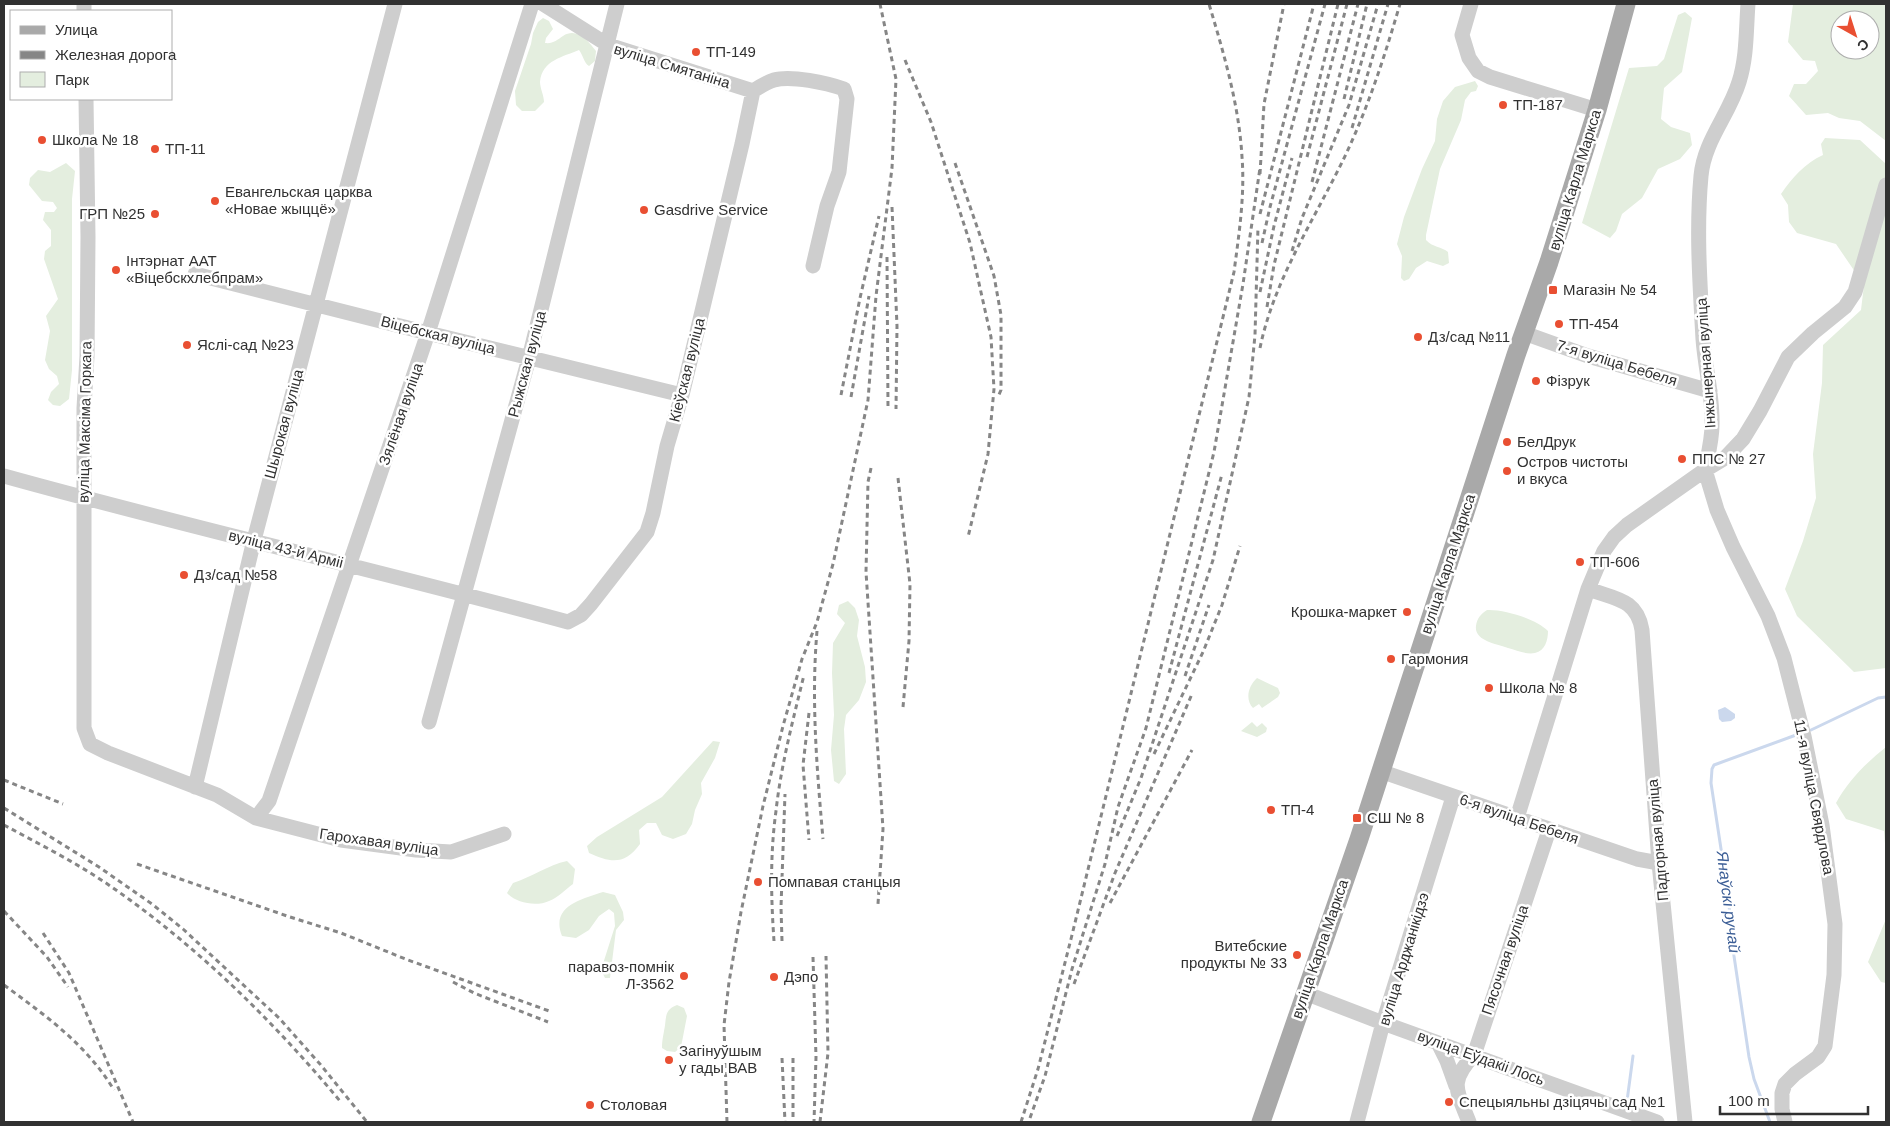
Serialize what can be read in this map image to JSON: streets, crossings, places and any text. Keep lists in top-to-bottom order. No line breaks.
{"streets":{"main road":["вуліца Карла Маркса"],"street":["вуліца Смятаніна","Віцебская вуліца","7-я вуліца Бебеля","Інжынерная вуліца","Рыжская вуліца","Кіеўская вуліца","Зялёная вуліца","вуліца Максіма Горкага","Шырокая вуліца","вуліца 43-й Арміі","11-я вуліца Свярдлова","6-я вуліца Бебеля","Падгорная вуліца","Гарохавая вуліца","вуліца Арджанікідзэ","Пясочная вуліца","вуліца Еўдакіі Лось"]},"crossings":[["вуліца Смятаніна","Рыжская вуліца"],["вуліца Смятаніна","Кіеўская вуліца"],["вуліца Карла Маркса","7-я вуліца Бебеля"],["вуліца Карла Маркса","6-я вуліца Бебеля"],["вуліца Карла Маркса","вуліца Еўдакіі Лось"],["Віцебская вуліца","Рыжская вуліца"],["Віцебская вуліца","Кіеўская вуліца"],["Віцебская вуліца","Зялёная вуліца"],["Віцебская вуліца","Шырокая вуліца"],["7-я вуліца Бебеля","Інжынерная вуліца"],["Інжынерная вуліца","11-я вуліца Свярдлова"],["Рыжская вуліца","вуліца 43-й Арміі"],["Кіеўская вуліца","вуліца 43-й Арміі"],["Зялёная вуліца","вуліца 43-й Арміі"],["Зялёная вуліца","Гарохавая вуліца"],["вуліца Максіма Горкага","вуліца 43-й Арміі"],["вуліца Максіма Горкага","Гарохавая вуліца"],["Шырокая вуліца","вуліца 43-й Арміі"],["Шырокая вуліца","Гарохавая вуліца"],["6-я вуліца Бебеля","Падгорная вуліца"],["6-я вуліца Бебеля","вуліца Арджанікідзэ"],["6-я вуліца Бебеля","Пясочная вуліца"],["вуліца Арджанікідзэ","вуліца Еўдакіі Лось"],["Пясочная вуліца","вуліца Еўдакіі Лось"]],"water":["Янаўскі ручай"],"places":{"other":["ТП-149","ТП-187","Школа № 18","ТП-11","Евангельская царква «Новае жыццё»","Gasdrive Service","ГРП №25","Інтэрнат ААТ «Віцебскхлебпрам»","ТП-454","Дз/сад №11","Яслі-сад №23","Фізрук","БелДрук","ППС № 27","Остров чистоты и вкуса","ТП-606","Дз/сад №58","Крошка-маркет","Гармония","Школа № 8","ТП-4","Помпавая станцыя","Витебские продукты № 33","паравоз-помнік Л-3562","Дэпо","Загінуўшым у гады ВАВ","Спецыяльны дзіцячы сад №1","Столовая"],"transit":["Магазін № 54","СШ № 8"]},"legend":["Улица","Железная дорога","Парк"],"scale_bar":"100 m","north":"bottom right"}
